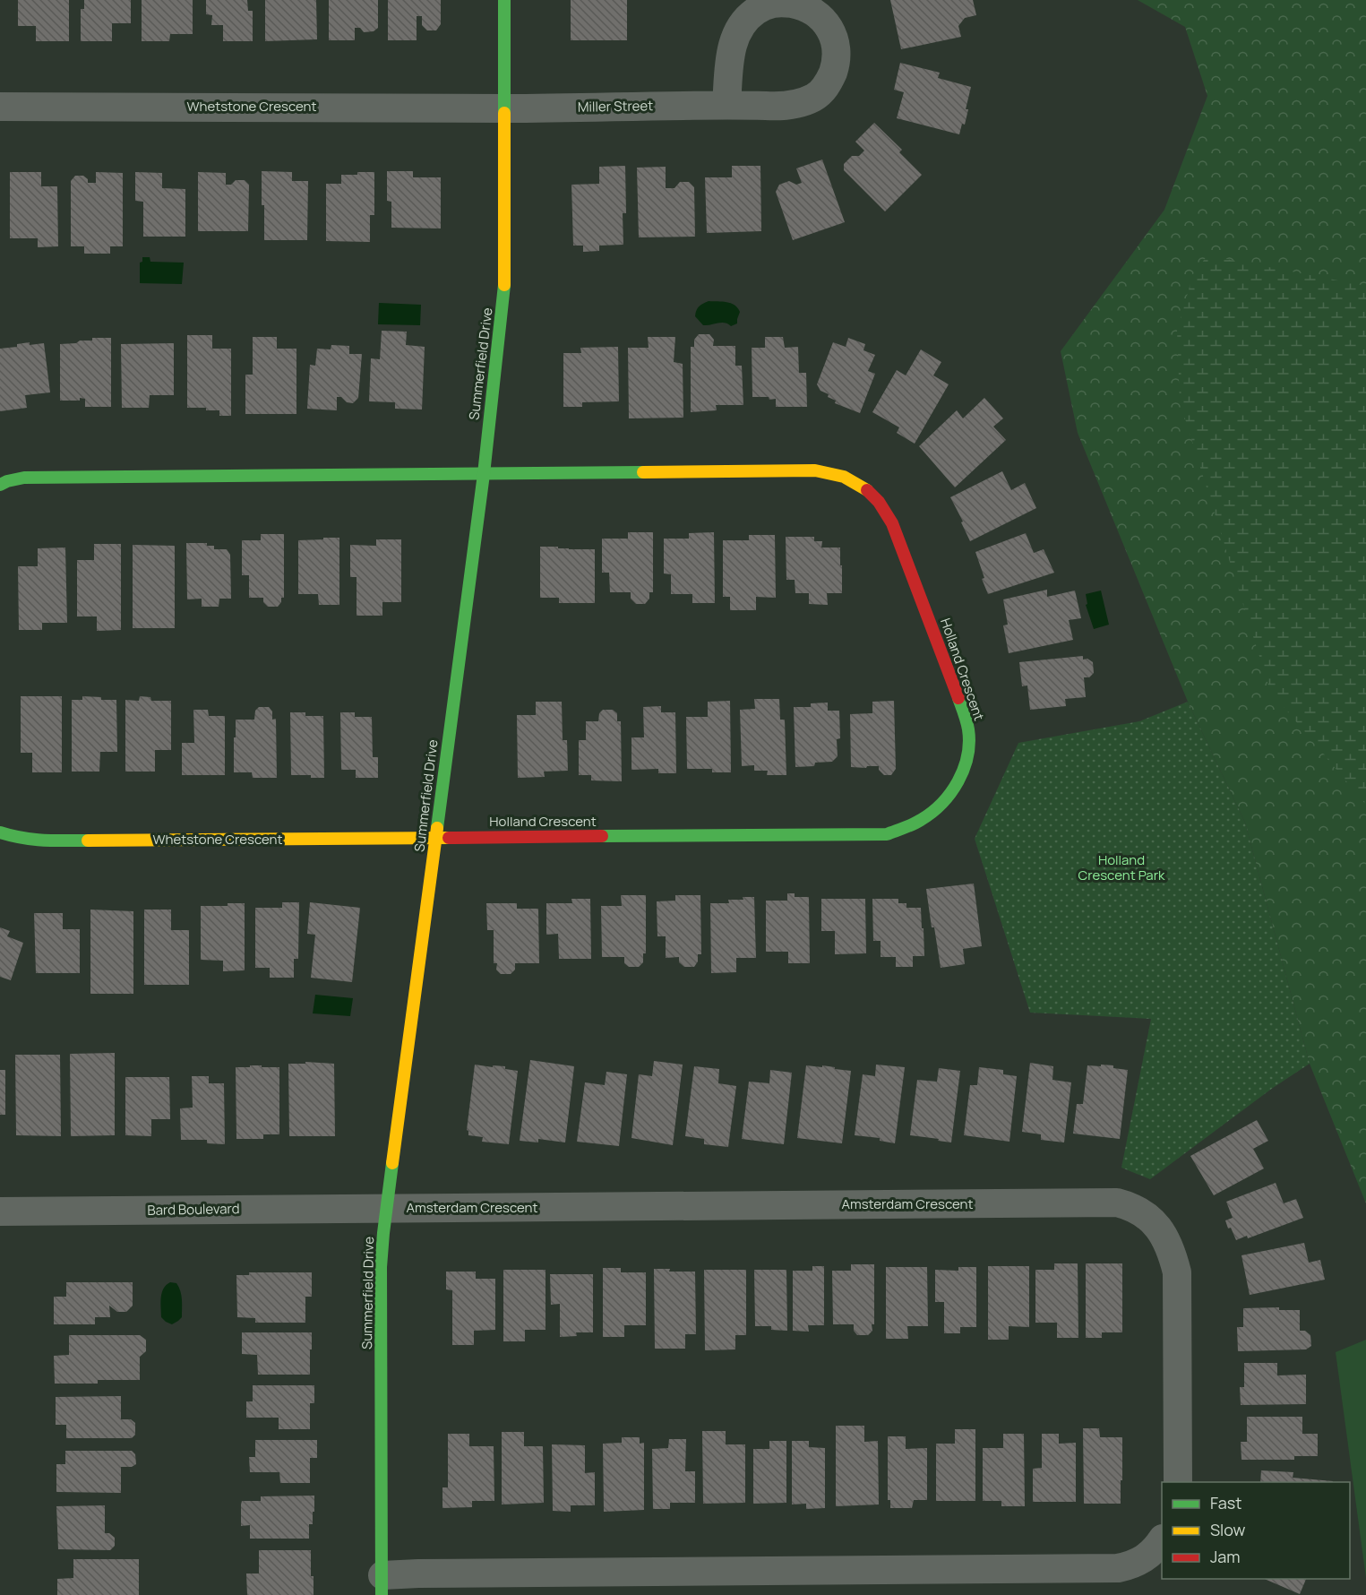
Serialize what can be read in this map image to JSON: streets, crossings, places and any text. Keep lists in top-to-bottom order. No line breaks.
{"streets":{"street":["Whetstone Crescent","Miller Street","Summerfield Drive","Holland Crescent","Amsterdam Crescent","Bard Boulevard"]},"crossings":[["Whetstone Crescent","Miller Street"],["Whetstone Crescent","Summerfield Drive"],["Whetstone Crescent","Holland Crescent"],["Miller Street","Summerfield Drive"],["Summerfield Drive","Holland Crescent"],["Summerfield Drive","Amsterdam Crescent"],["Summerfield Drive","Bard Boulevard"],["Amsterdam Crescent","Bard Boulevard"]],"parks":["Holland Crescent Park"],"legend":["Fast","Slow","Jam"]}
